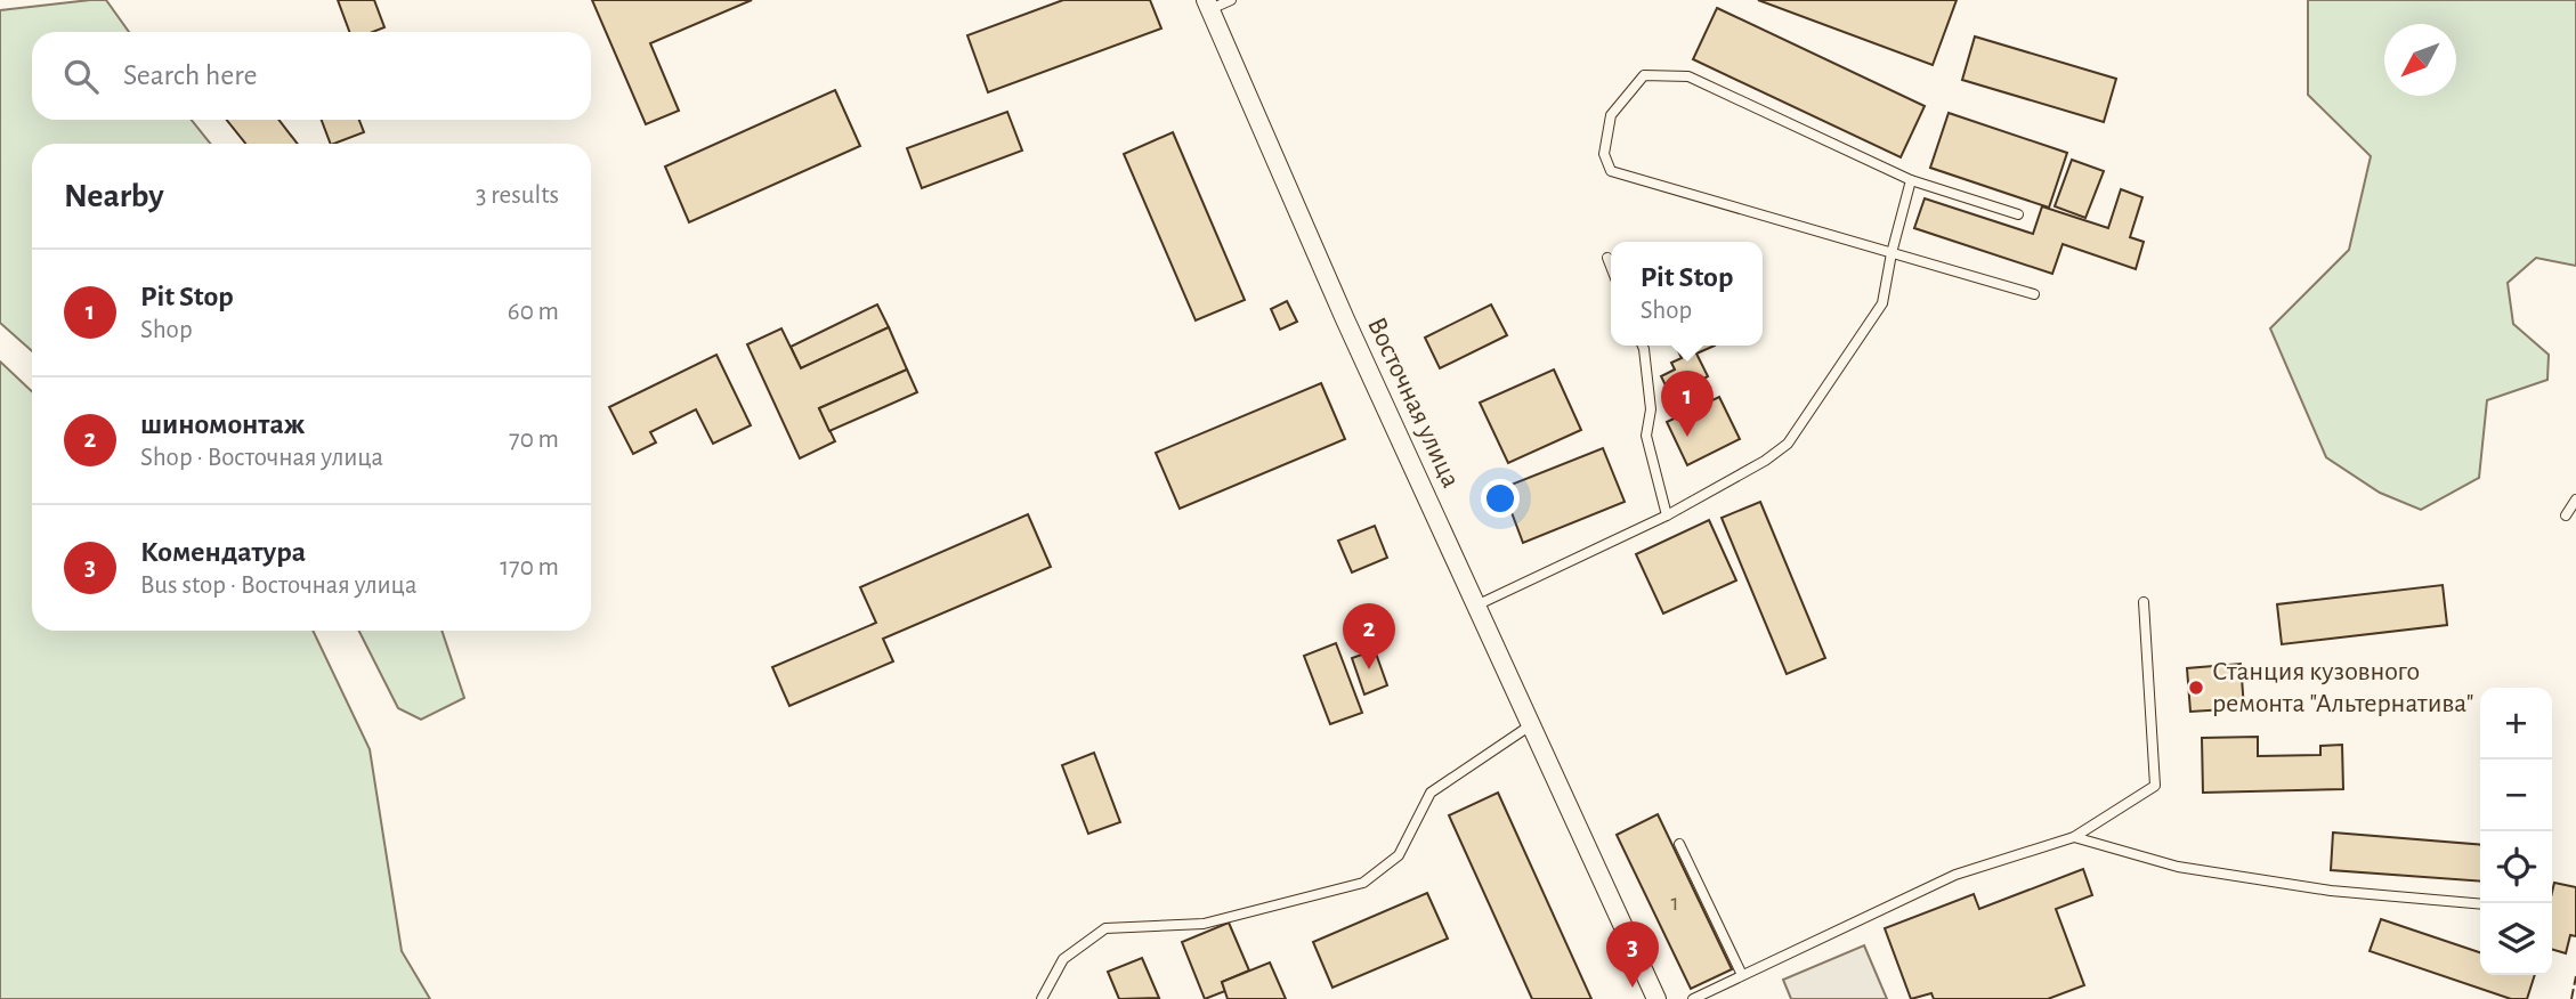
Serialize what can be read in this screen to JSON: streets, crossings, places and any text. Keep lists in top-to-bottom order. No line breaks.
{"streets":{"street":["Восточная улица"]},"places":["Станция кузовного ремонта \"Альтернатива\""],"house_numbers":["1"],"north":"bottom left","page":{"search":"Search here","heading":["Nearby","3 results"],"popup":["Pit Stop","Shop"],"list":[{"mark":"1","name":"Pit Stop","note":"Shop","value":"60 m"},{"mark":"2","name":"шиномонтаж","note":"Shop · Восточная улица","value":"70 m"},{"mark":"3","name":"Комендатура","note":"Bus stop · Восточная улица","value":"170 m"}],"pins":["1","2","3"],"map_buttons":["+","−"]}}
